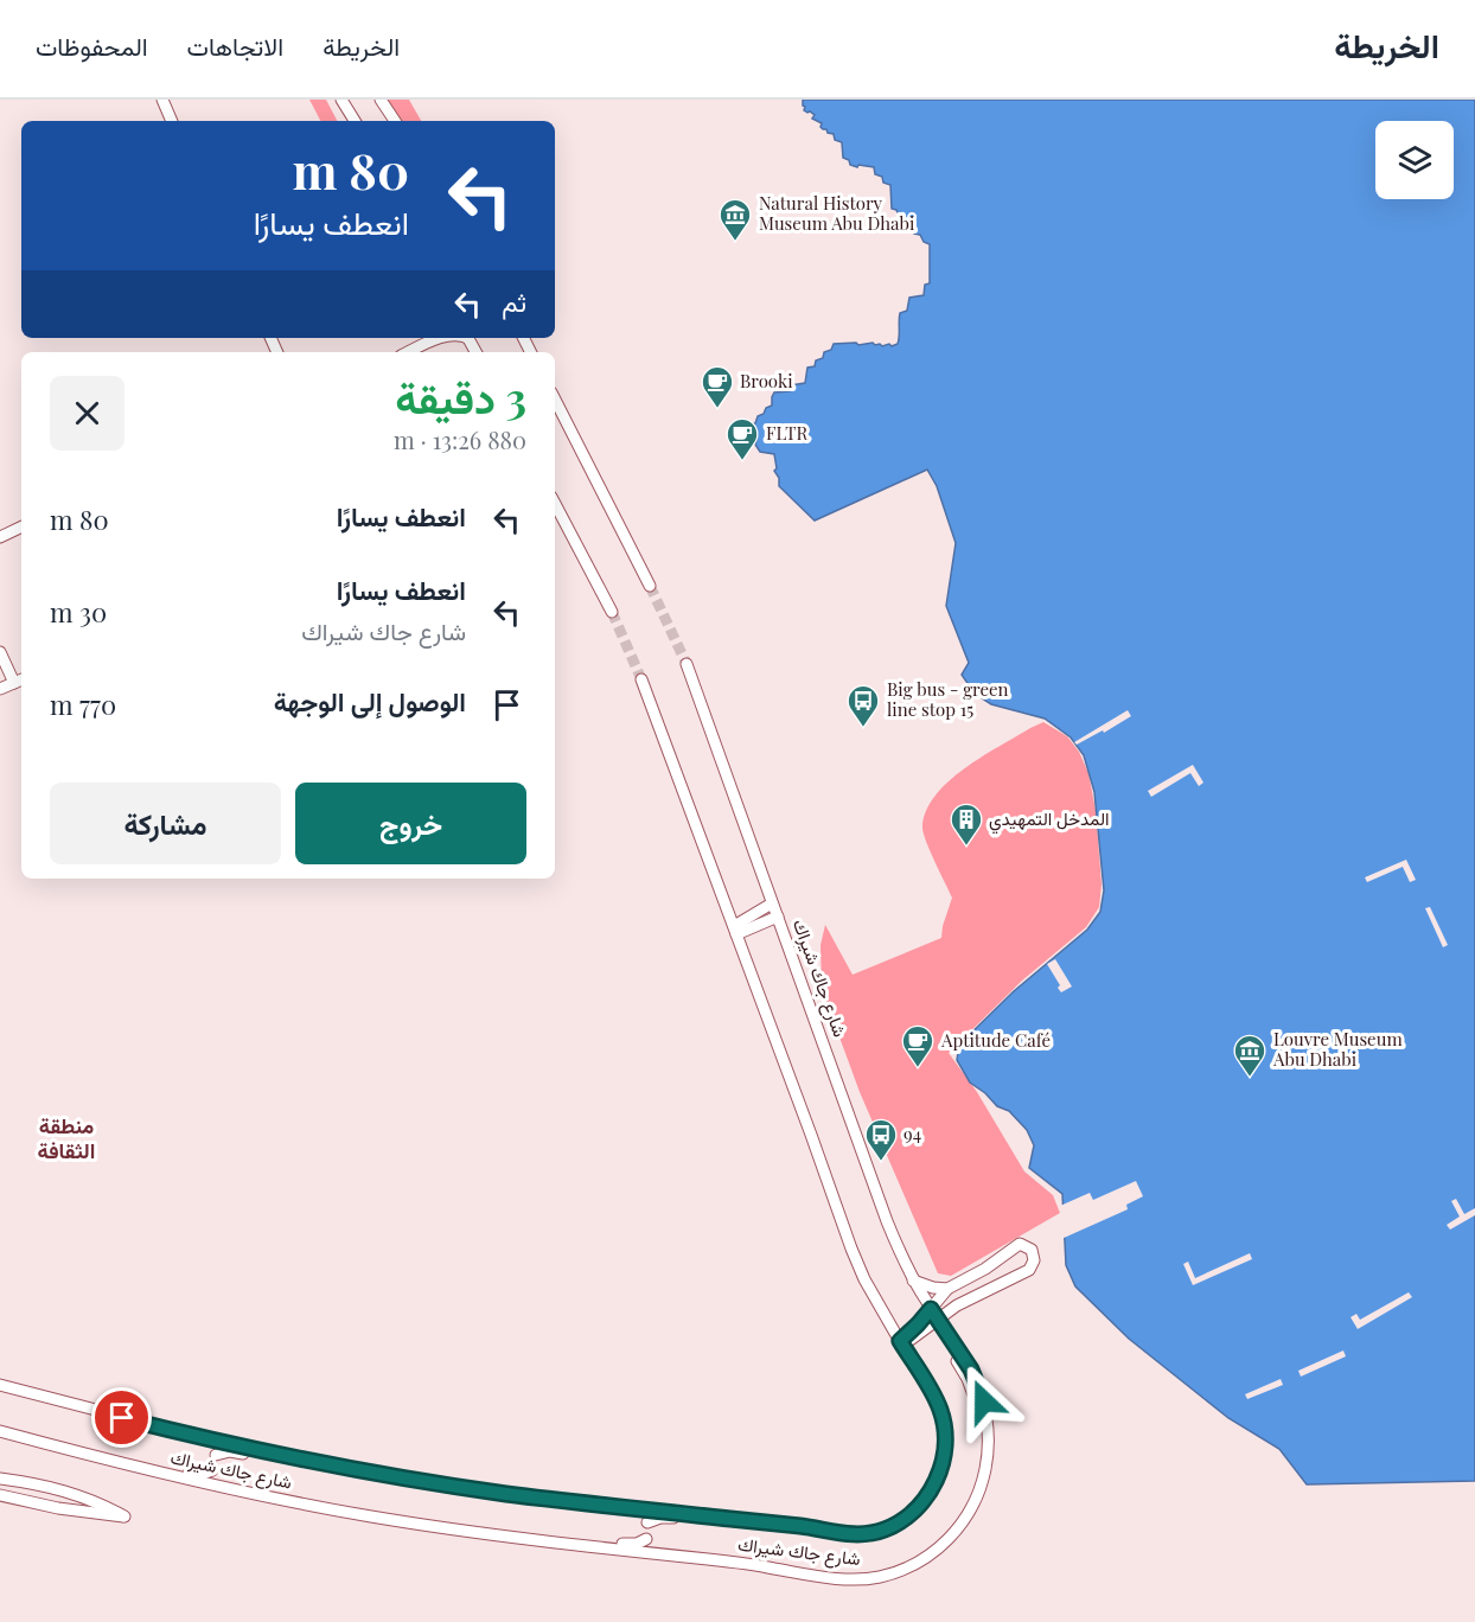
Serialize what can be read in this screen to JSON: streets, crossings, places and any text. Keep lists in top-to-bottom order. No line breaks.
{"streets":{"street":["شارع جاك شيراك"]},"districts":["منطقة الثقافة"],"places":{"museum":["Natural History Museum Abu Dhabi","Louvre Museum Abu Dhabi"],"cafe":["Brooki","FLTR","Aptitude Café"],"bus stop":["Big bus - green line stop 15","94"],"building":["المدخل التمهيدي"]},"page":{"header":"الخريطة","nav":["الخريطة","الاتجاهات","المحفوظات"],"turn":["80 m","انعطف يسارًا"],"then":"ثم","heading":["3 دقيقة","880 m · 13:26"],"list":[{"name":"انعطف يسارًا","value":"80 m"},{"name":"انعطف يسارًا","note":"شارع جاك شيراك","value":"30 m"},{"name":"الوصول إلى الوجهة","value":"770 m"}],"buttons":["خروج","مشاركة"]}}
